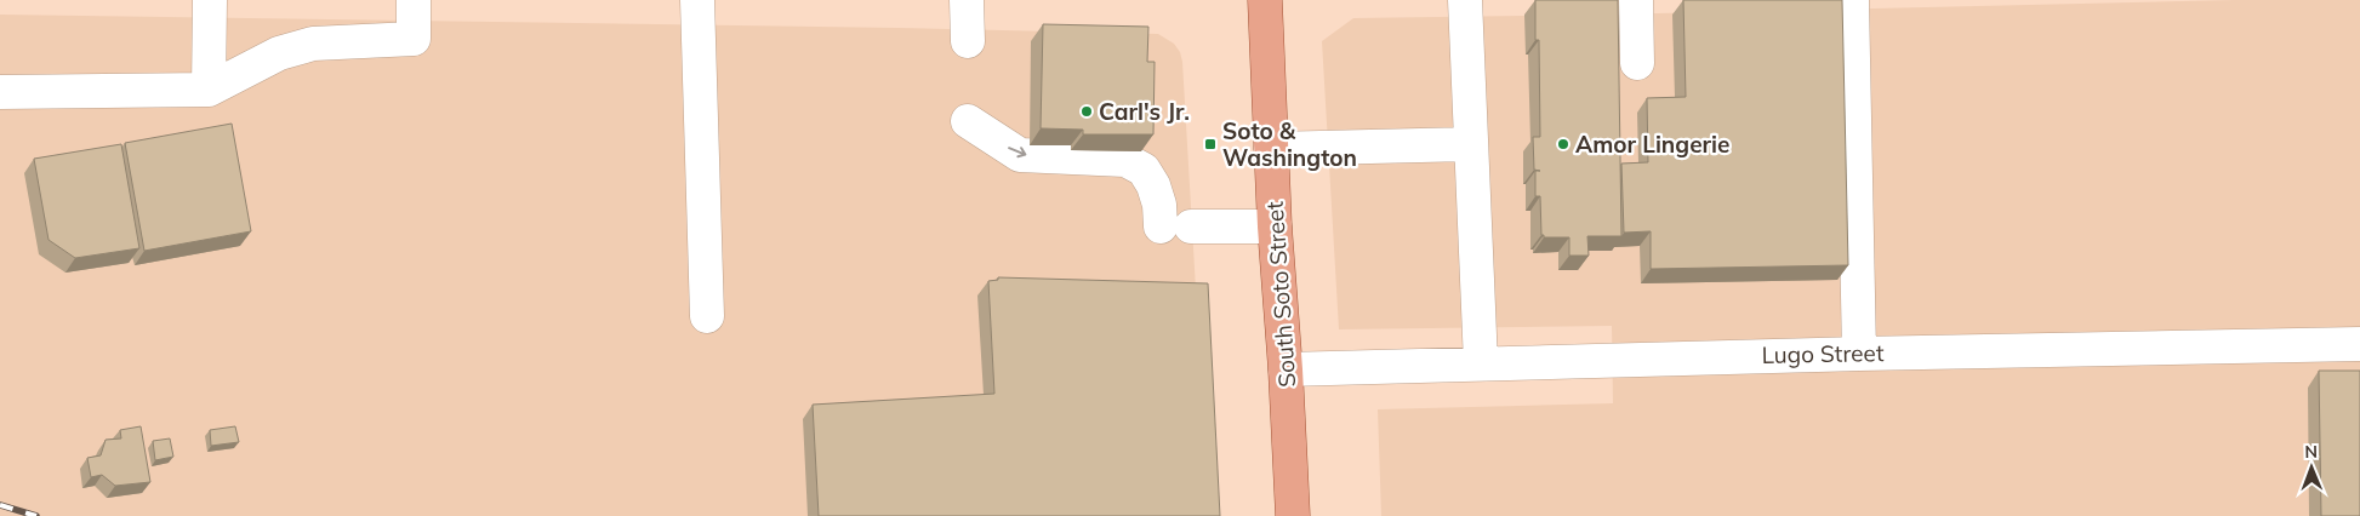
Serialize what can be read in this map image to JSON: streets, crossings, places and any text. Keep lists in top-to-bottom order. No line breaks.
{"streets":{"main road":["South Soto Street"],"street":["Lugo Street"]},"crossings":[["South Soto Street","Lugo Street"]],"places":{"other":["Carl's Jr.","Amor Lingerie"],"transit":["Soto & Washington"]},"north":"top"}
